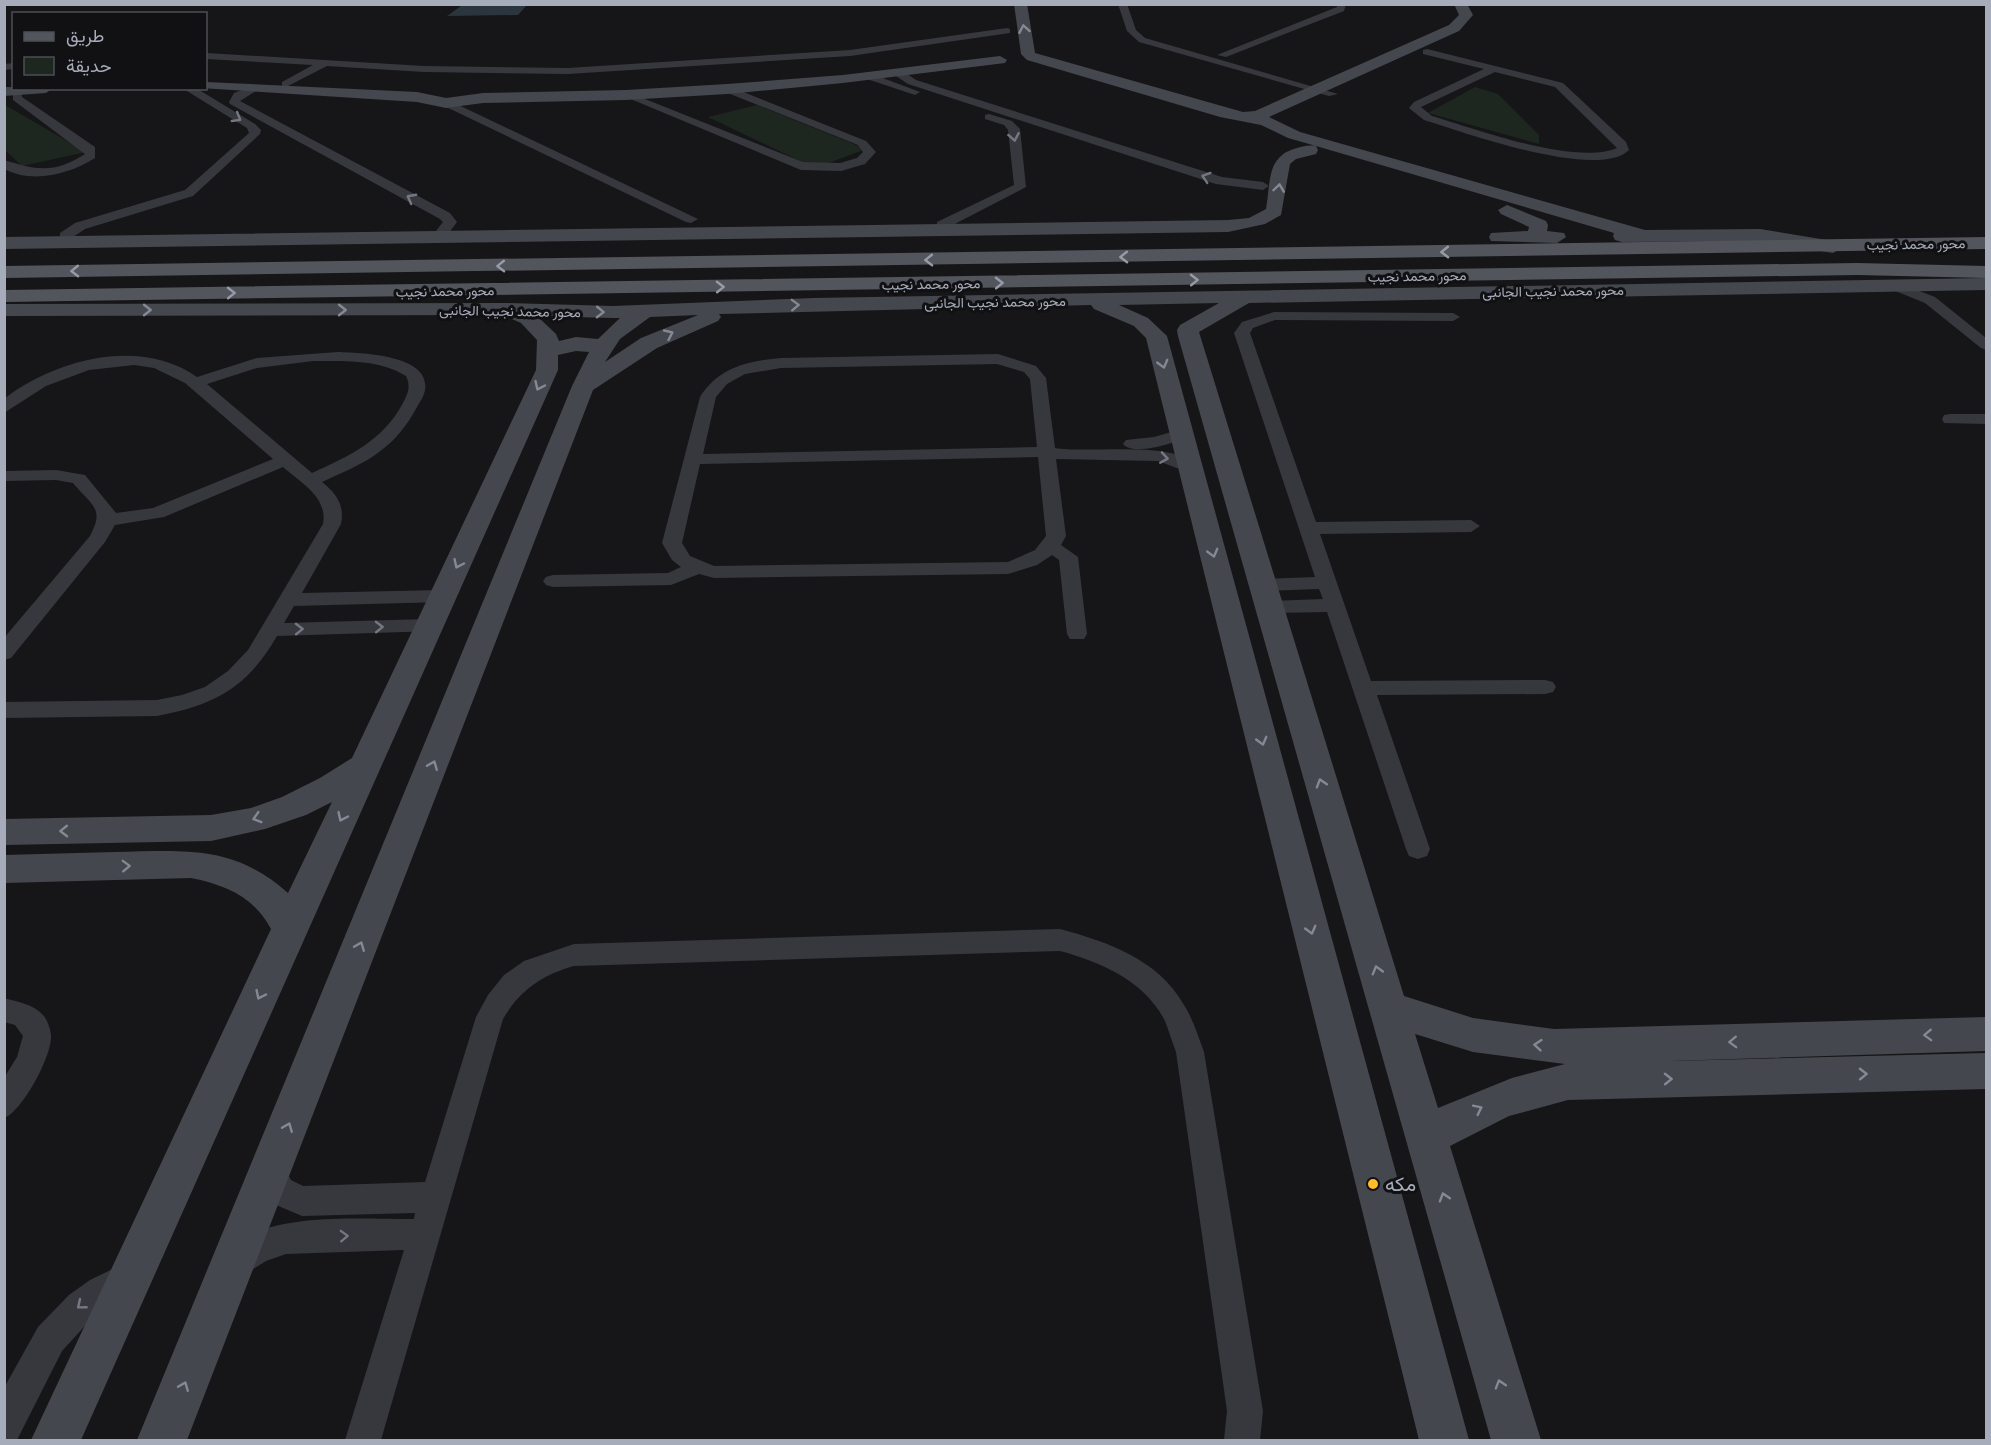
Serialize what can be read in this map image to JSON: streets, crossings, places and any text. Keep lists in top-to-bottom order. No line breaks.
{"streets":{"main road":["محور محمد نجيب"],"street":["محور محمد نجيب الجانبى"]},"crossings":[["محور محمد نجيب","محور محمد نجيب الجانبى"]],"places":["مكه"],"legend":["طريق","حديقة"]}
